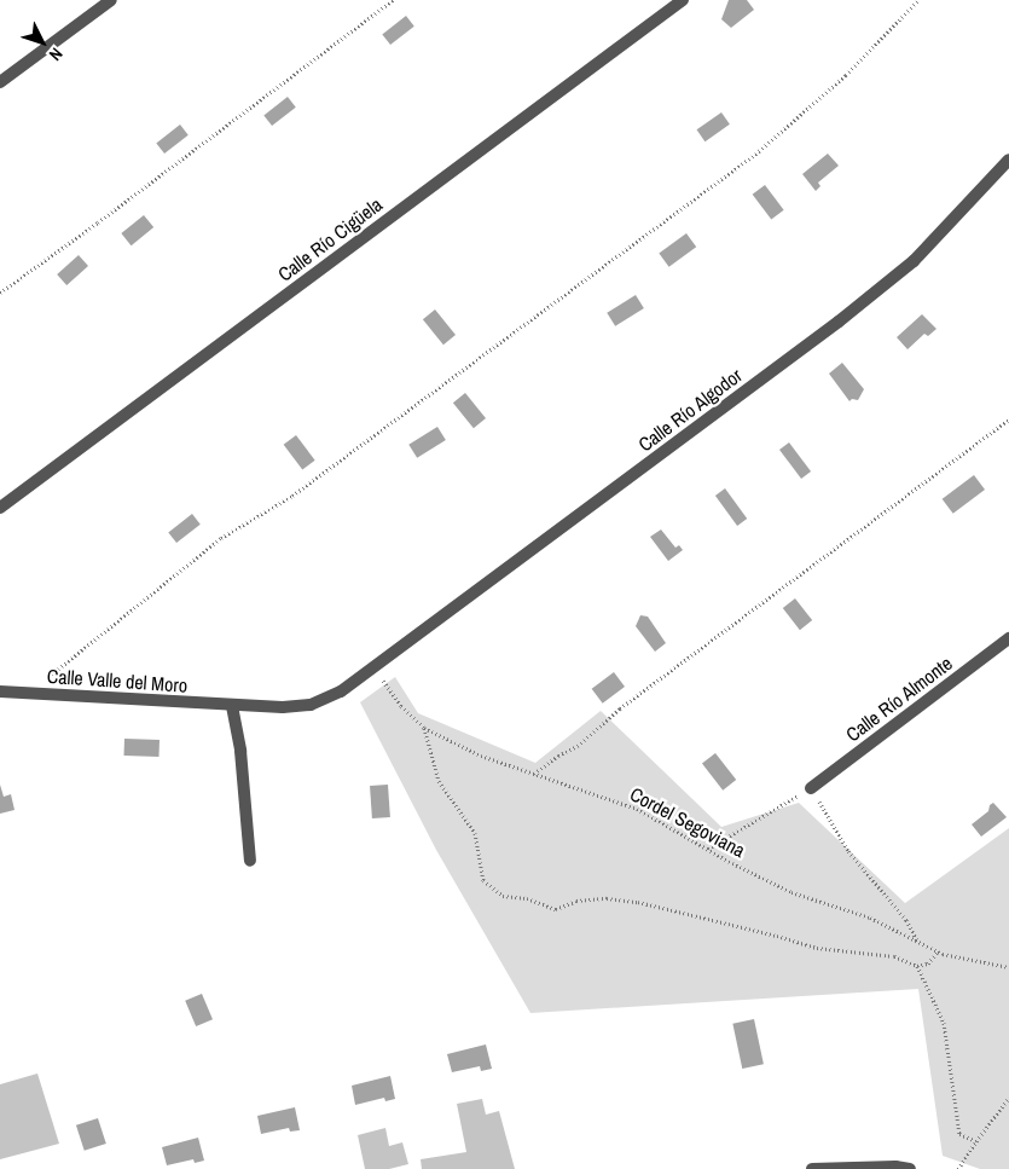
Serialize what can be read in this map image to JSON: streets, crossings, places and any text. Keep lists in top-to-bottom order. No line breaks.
{"streets":{"street":["Calle Río Cigüela","Calle Río Algodor","Calle Valle del Moro","Calle Río Almonte"],"path":["Cordel Segoviana"]},"crossings":[["Calle Río Algodor","Calle Valle del Moro"],["Calle Río Algodor","Cordel Segoviana"],["Calle Valle del Moro","Cordel Segoviana"]],"north":"bottom right"}
